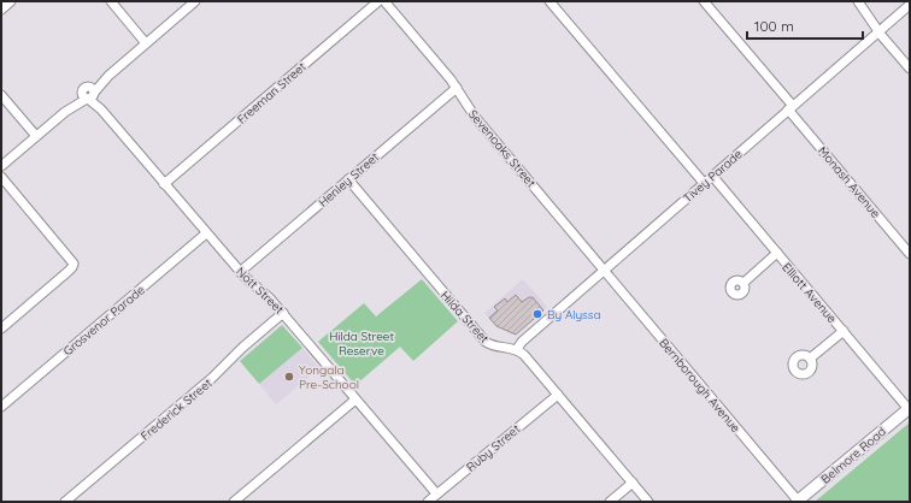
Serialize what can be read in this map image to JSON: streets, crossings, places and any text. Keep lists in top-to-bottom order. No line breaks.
{"streets":{"main road":["Belmore Road"],"street":["Freeman Street","Sevenoaks Street","Tivey Parade","Henley Street","Monash Avenue","Nott Street","Elliott Avenue","Hilda Street","Grosvenor Parade","Bernborough Avenue","Frederick Street","Ruby Street"]},"crossings":[["Freeman Street","Nott Street"],["Sevenoaks Street","Tivey Parade"],["Sevenoaks Street","Henley Street"],["Sevenoaks Street","Bernborough Avenue"],["Tivey Parade","Monash Avenue"],["Tivey Parade","Elliott Avenue"],["Tivey Parade","Hilda Street"],["Tivey Parade","Bernborough Avenue"],["Henley Street","Nott Street"],["Henley Street","Hilda Street"],["Nott Street","Grosvenor Parade"],["Nott Street","Frederick Street"],["Nott Street","Ruby Street"],["Elliott Avenue","Belmore Road"],["Bernborough Avenue","Belmore Road"]],"parks":["Hilda Street Reserve"],"places":["By Alyssa","Yongala Pre-School"],"scale_bar":"100 m"}
